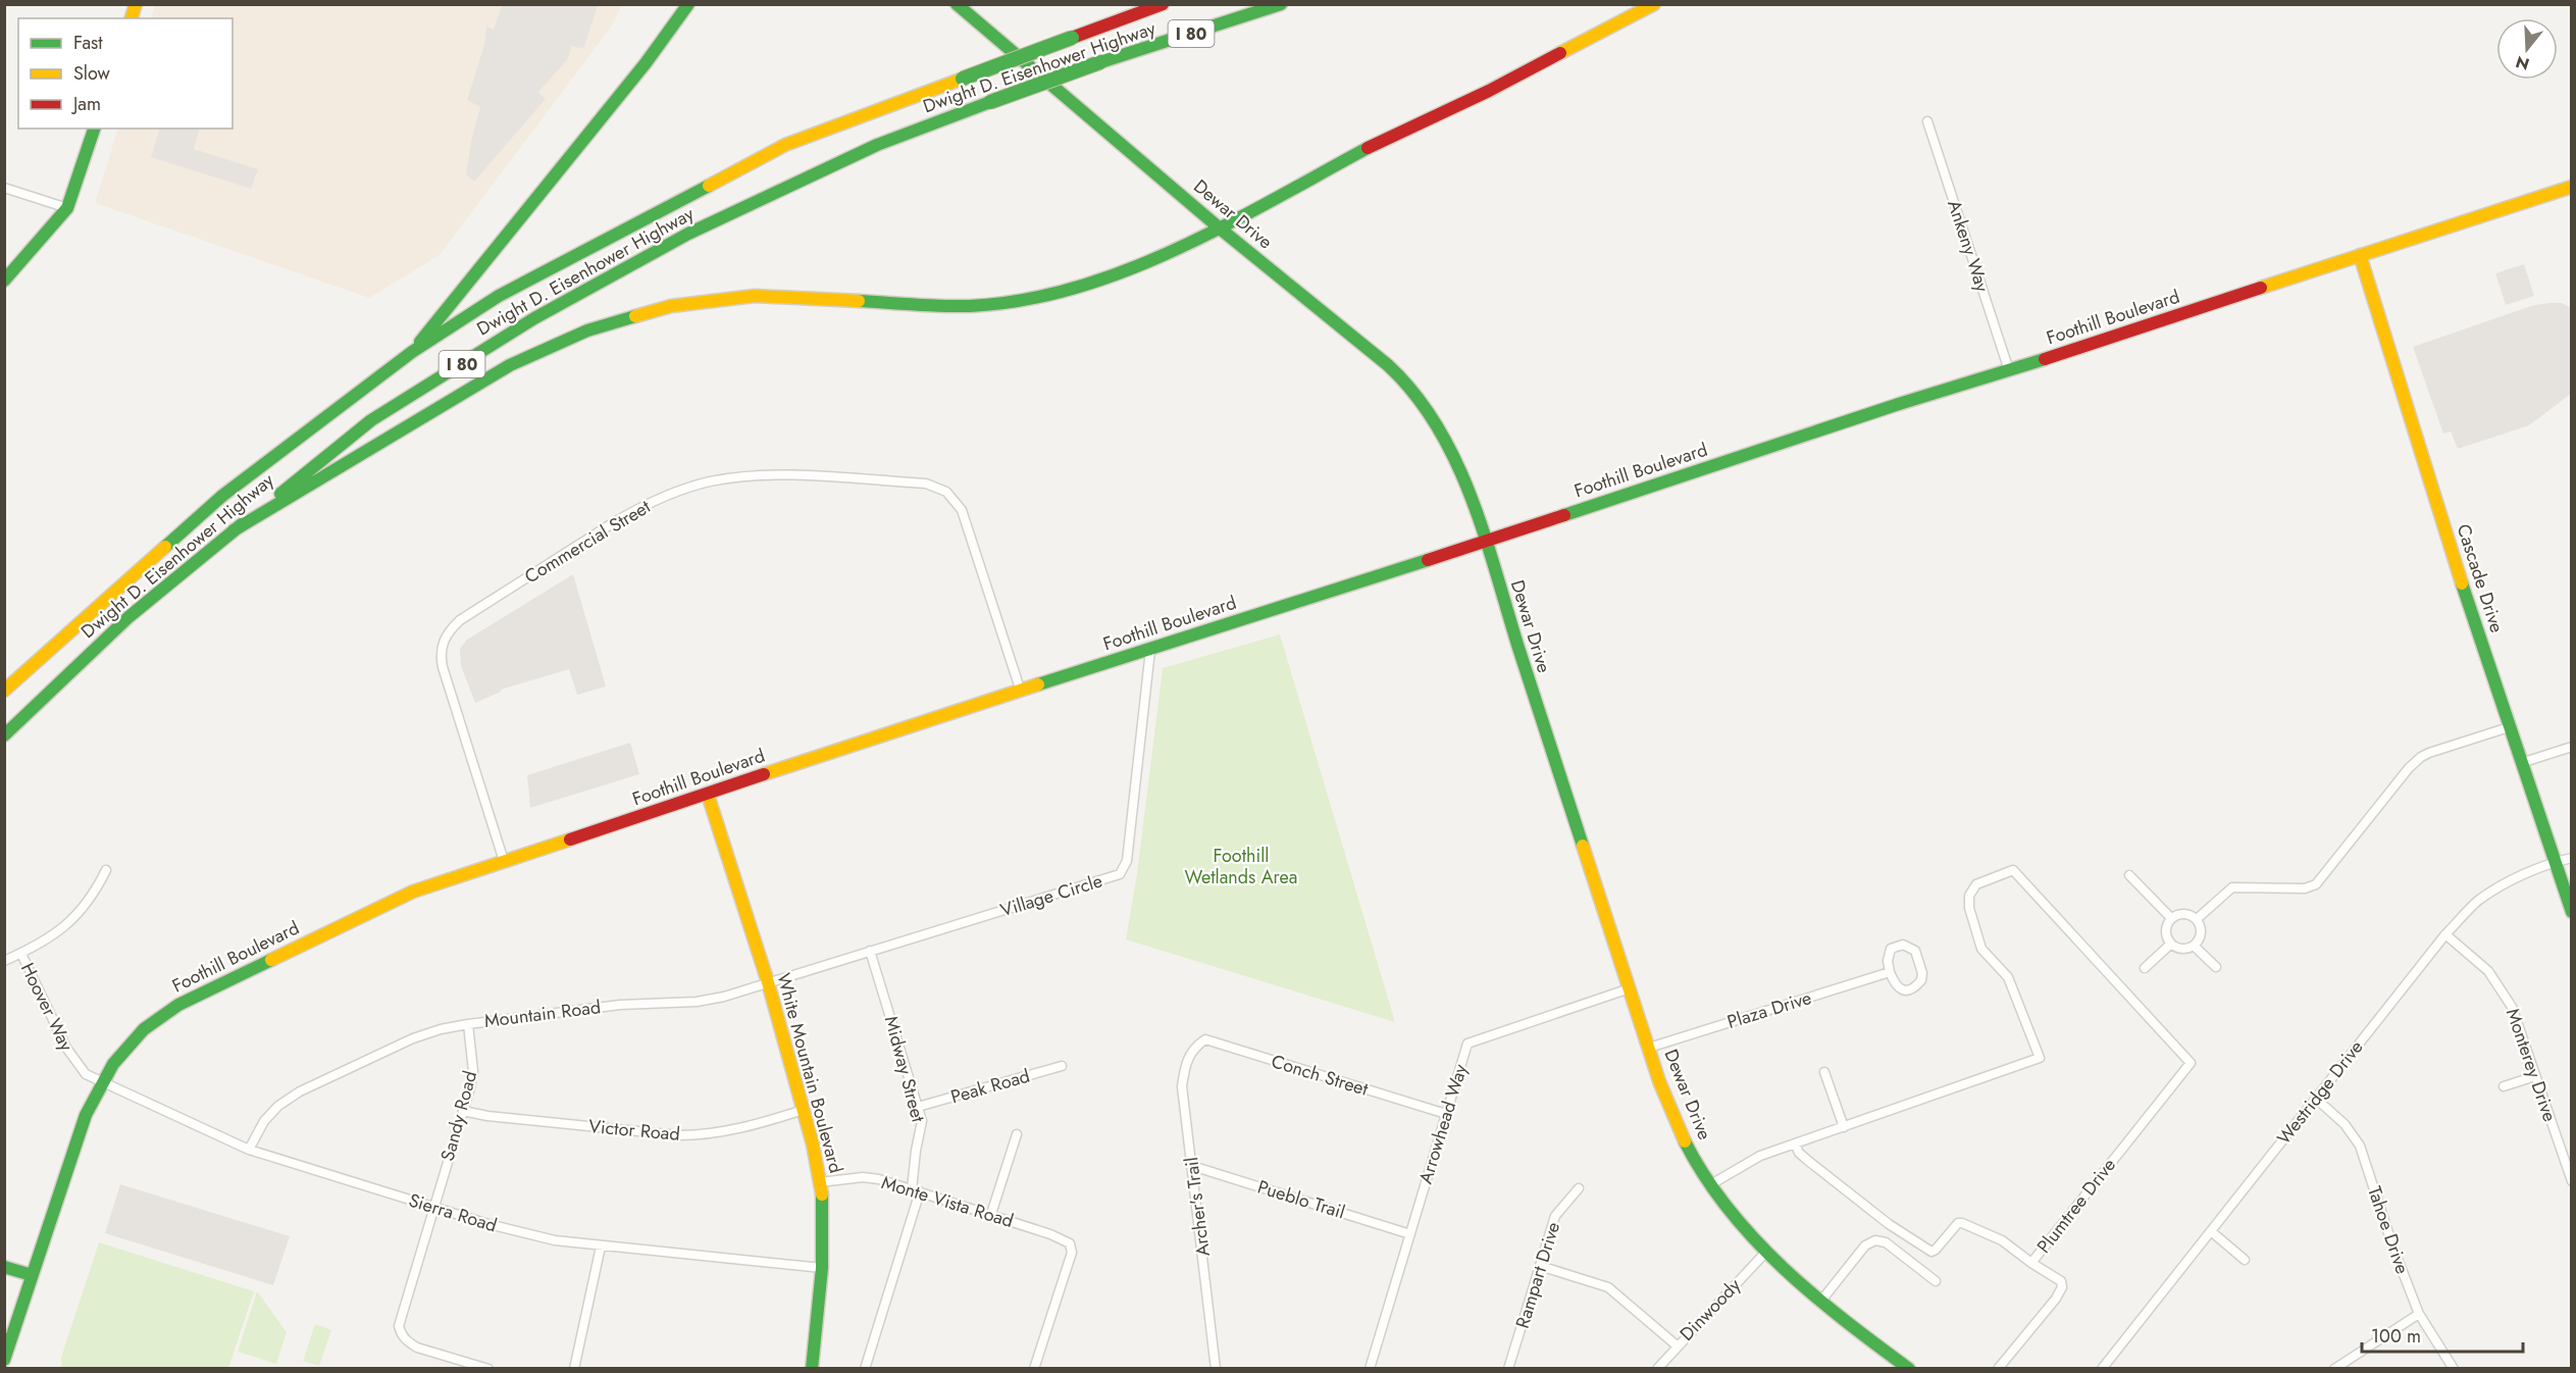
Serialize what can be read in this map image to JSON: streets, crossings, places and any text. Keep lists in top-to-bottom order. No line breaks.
{"streets":{"main road":["I 80","Dwight D. Eisenhower Highway","Dewar Drive","Foothill Boulevard","Cascade Drive","White Mountain Boulevard"],"street":["Ankeny Way","Commercial Street","Village Circle","Hoover Way","Plaza Drive","Mountain Road","Monterey Drive","Midway Street","Conch Street","Peak Road","Westridge Drive","Sandy Road","Arrowhead Way","Victor Road","Pueblo Trail","Monte Vista Road","Plumtree Drive","Archer's Trail","Sierra Road","Tahoe Drive","Rampart Drive","Dinwoody"]},"crossings":[["Dewar Drive","Foothill Boulevard"],["Dewar Drive","Plaza Drive"],["Dewar Drive","Arrowhead Way"],["Dewar Drive","Dinwoody"],["Ankeny Way","Foothill Boulevard"],["Foothill Boulevard","Commercial Street"],["Foothill Boulevard","Cascade Drive"],["Foothill Boulevard","Village Circle"],["Foothill Boulevard","Hoover Way"],["Foothill Boulevard","White Mountain Boulevard"],["Foothill Boulevard","Sierra Road"],["Cascade Drive","Westridge Drive"],["Village Circle","Mountain Road"],["Village Circle","Midway Street"],["Hoover Way","Sierra Road"],["Mountain Road","Midway Street"],["Mountain Road","White Mountain Boulevard"],["Mountain Road","Sandy Road"],["Mountain Road","Sierra Road"],["Monterey Drive","Westridge Drive"],["Midway Street","Peak Road"],["Midway Street","Monte Vista Road"],["White Mountain Boulevard","Victor Road"],["White Mountain Boulevard","Monte Vista Road"],["White Mountain Boulevard","Sierra Road"],["Conch Street","Arrowhead Way"],["Conch Street","Archer's Trail"],["Westridge Drive","Tahoe Drive"],["Sandy Road","Victor Road"],["Sandy Road","Sierra Road"],["Arrowhead Way","Pueblo Trail"],["Pueblo Trail","Archer's Trail"]],"parks":["Foothill Wetlands Area"],"legend":["Fast","Slow","Jam"],"scale_bar":"100 m","north":"bottom"}
